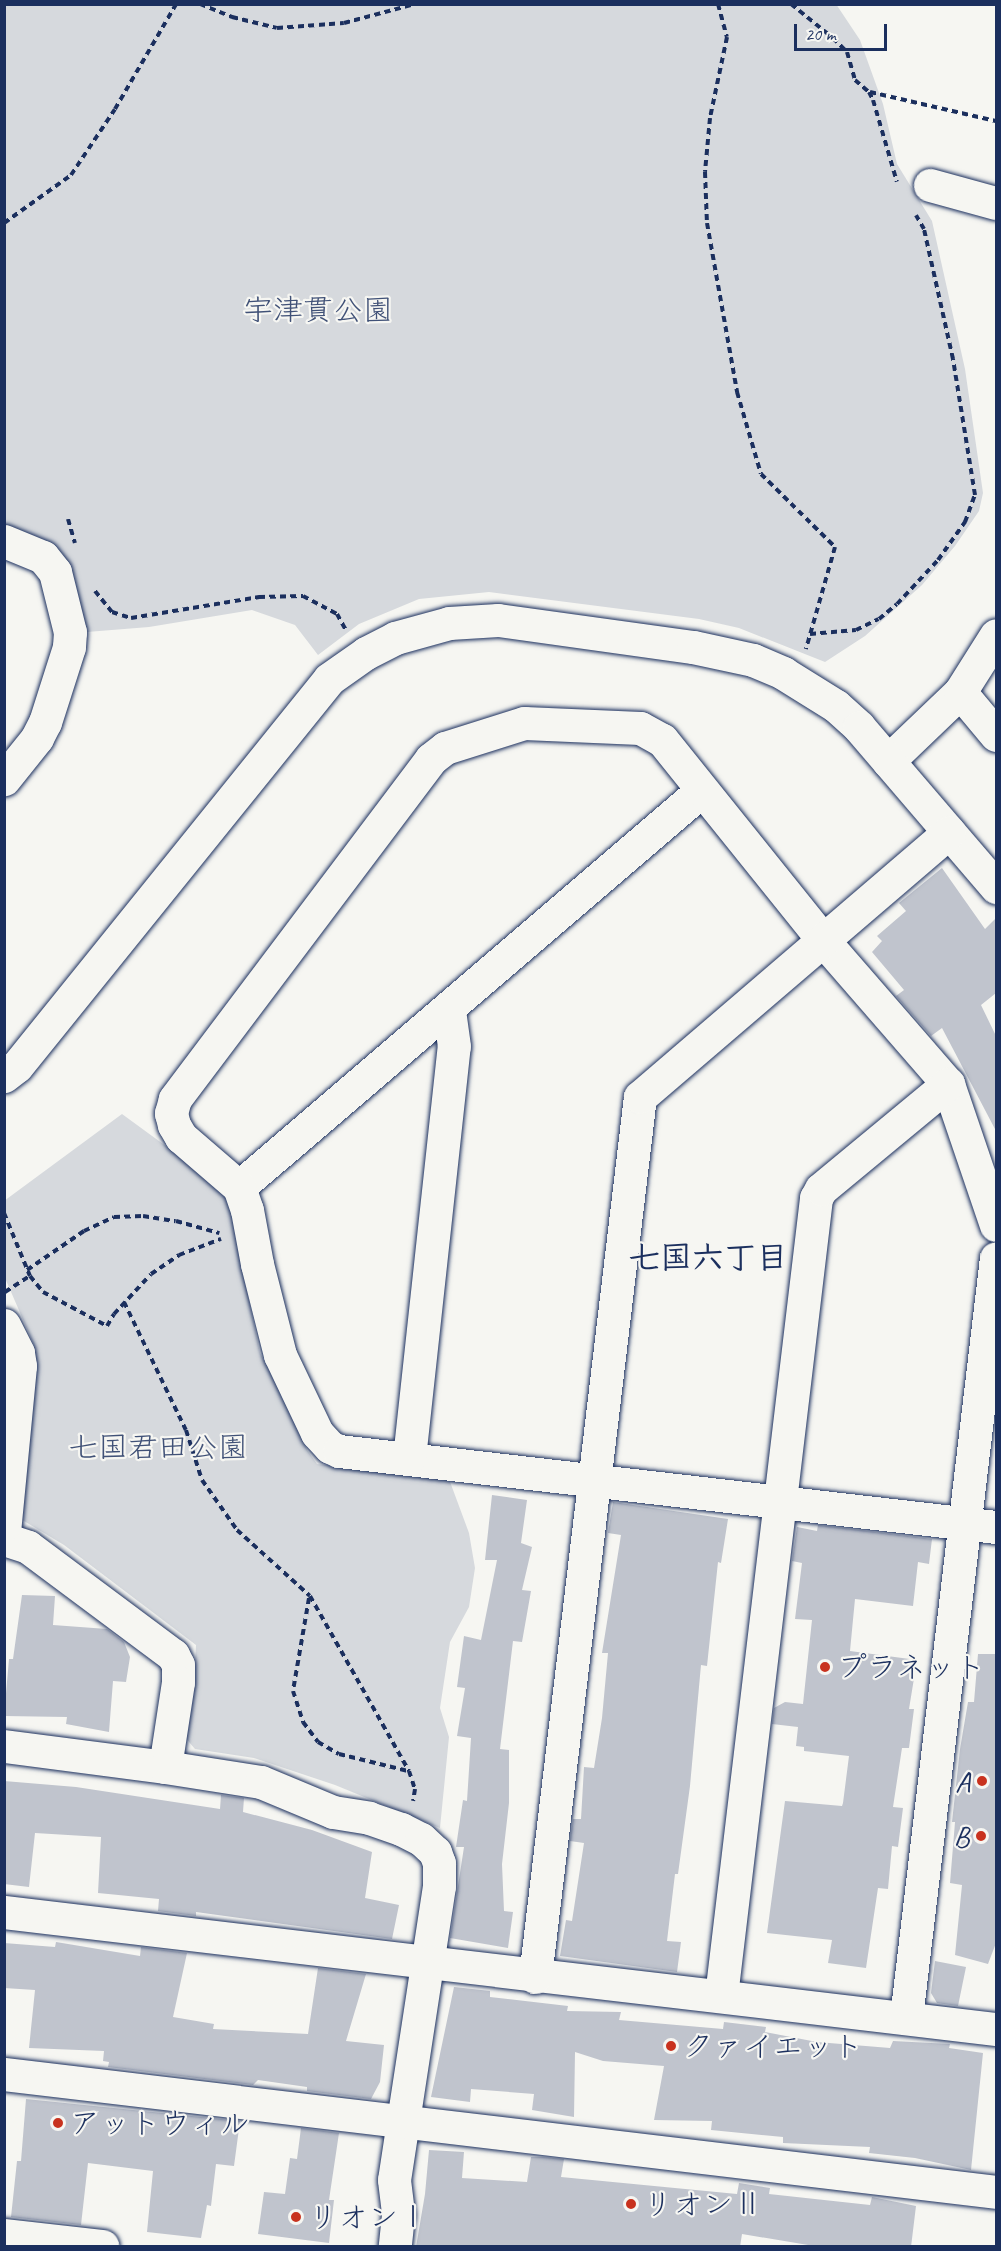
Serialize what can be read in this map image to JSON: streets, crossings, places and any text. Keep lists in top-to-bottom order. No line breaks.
{"districts":["七国六丁目"],"parks":["宇津貫公園","七国君田公園"],"places":["プラネット","A","B","クァイエット","アットウィル","リオンⅡ","リオンⅠ"],"scale_bar":"20 m"}
